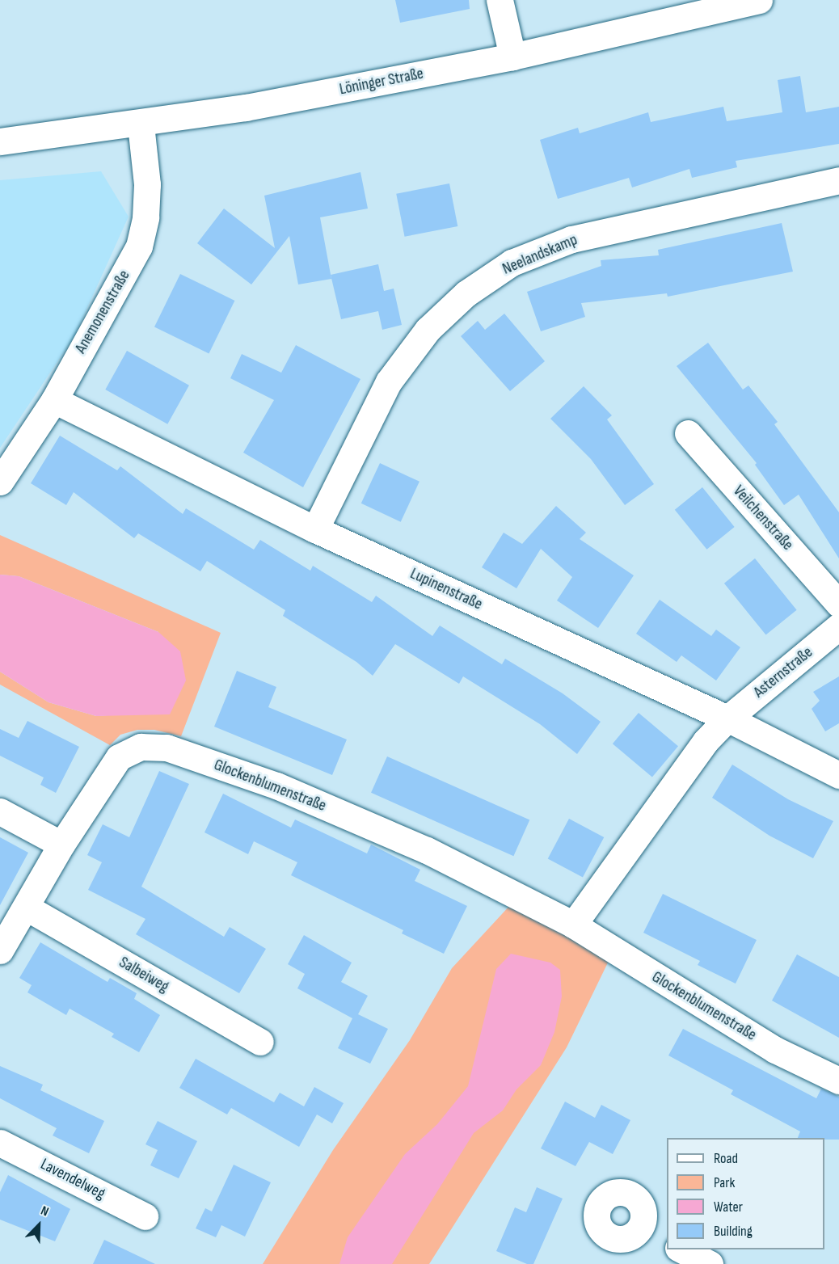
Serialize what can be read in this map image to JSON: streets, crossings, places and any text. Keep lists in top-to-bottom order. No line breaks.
{"streets":{"street":["Löninger Straße","Neelandskamp","Anemonenstraße","Veilchenstraße","Lupinenstraße","Asternstraße","Glockenblumenstraße","Salbeiweg","Lavendelweg"]},"crossings":[["Löninger Straße","Anemonenstraße"],["Neelandskamp","Lupinenstraße"],["Anemonenstraße","Lupinenstraße"],["Lupinenstraße","Asternstraße"],["Glockenblumenstraße","Salbeiweg"]],"legend":["Road","Park","Water","Building"],"north":"top right"}
